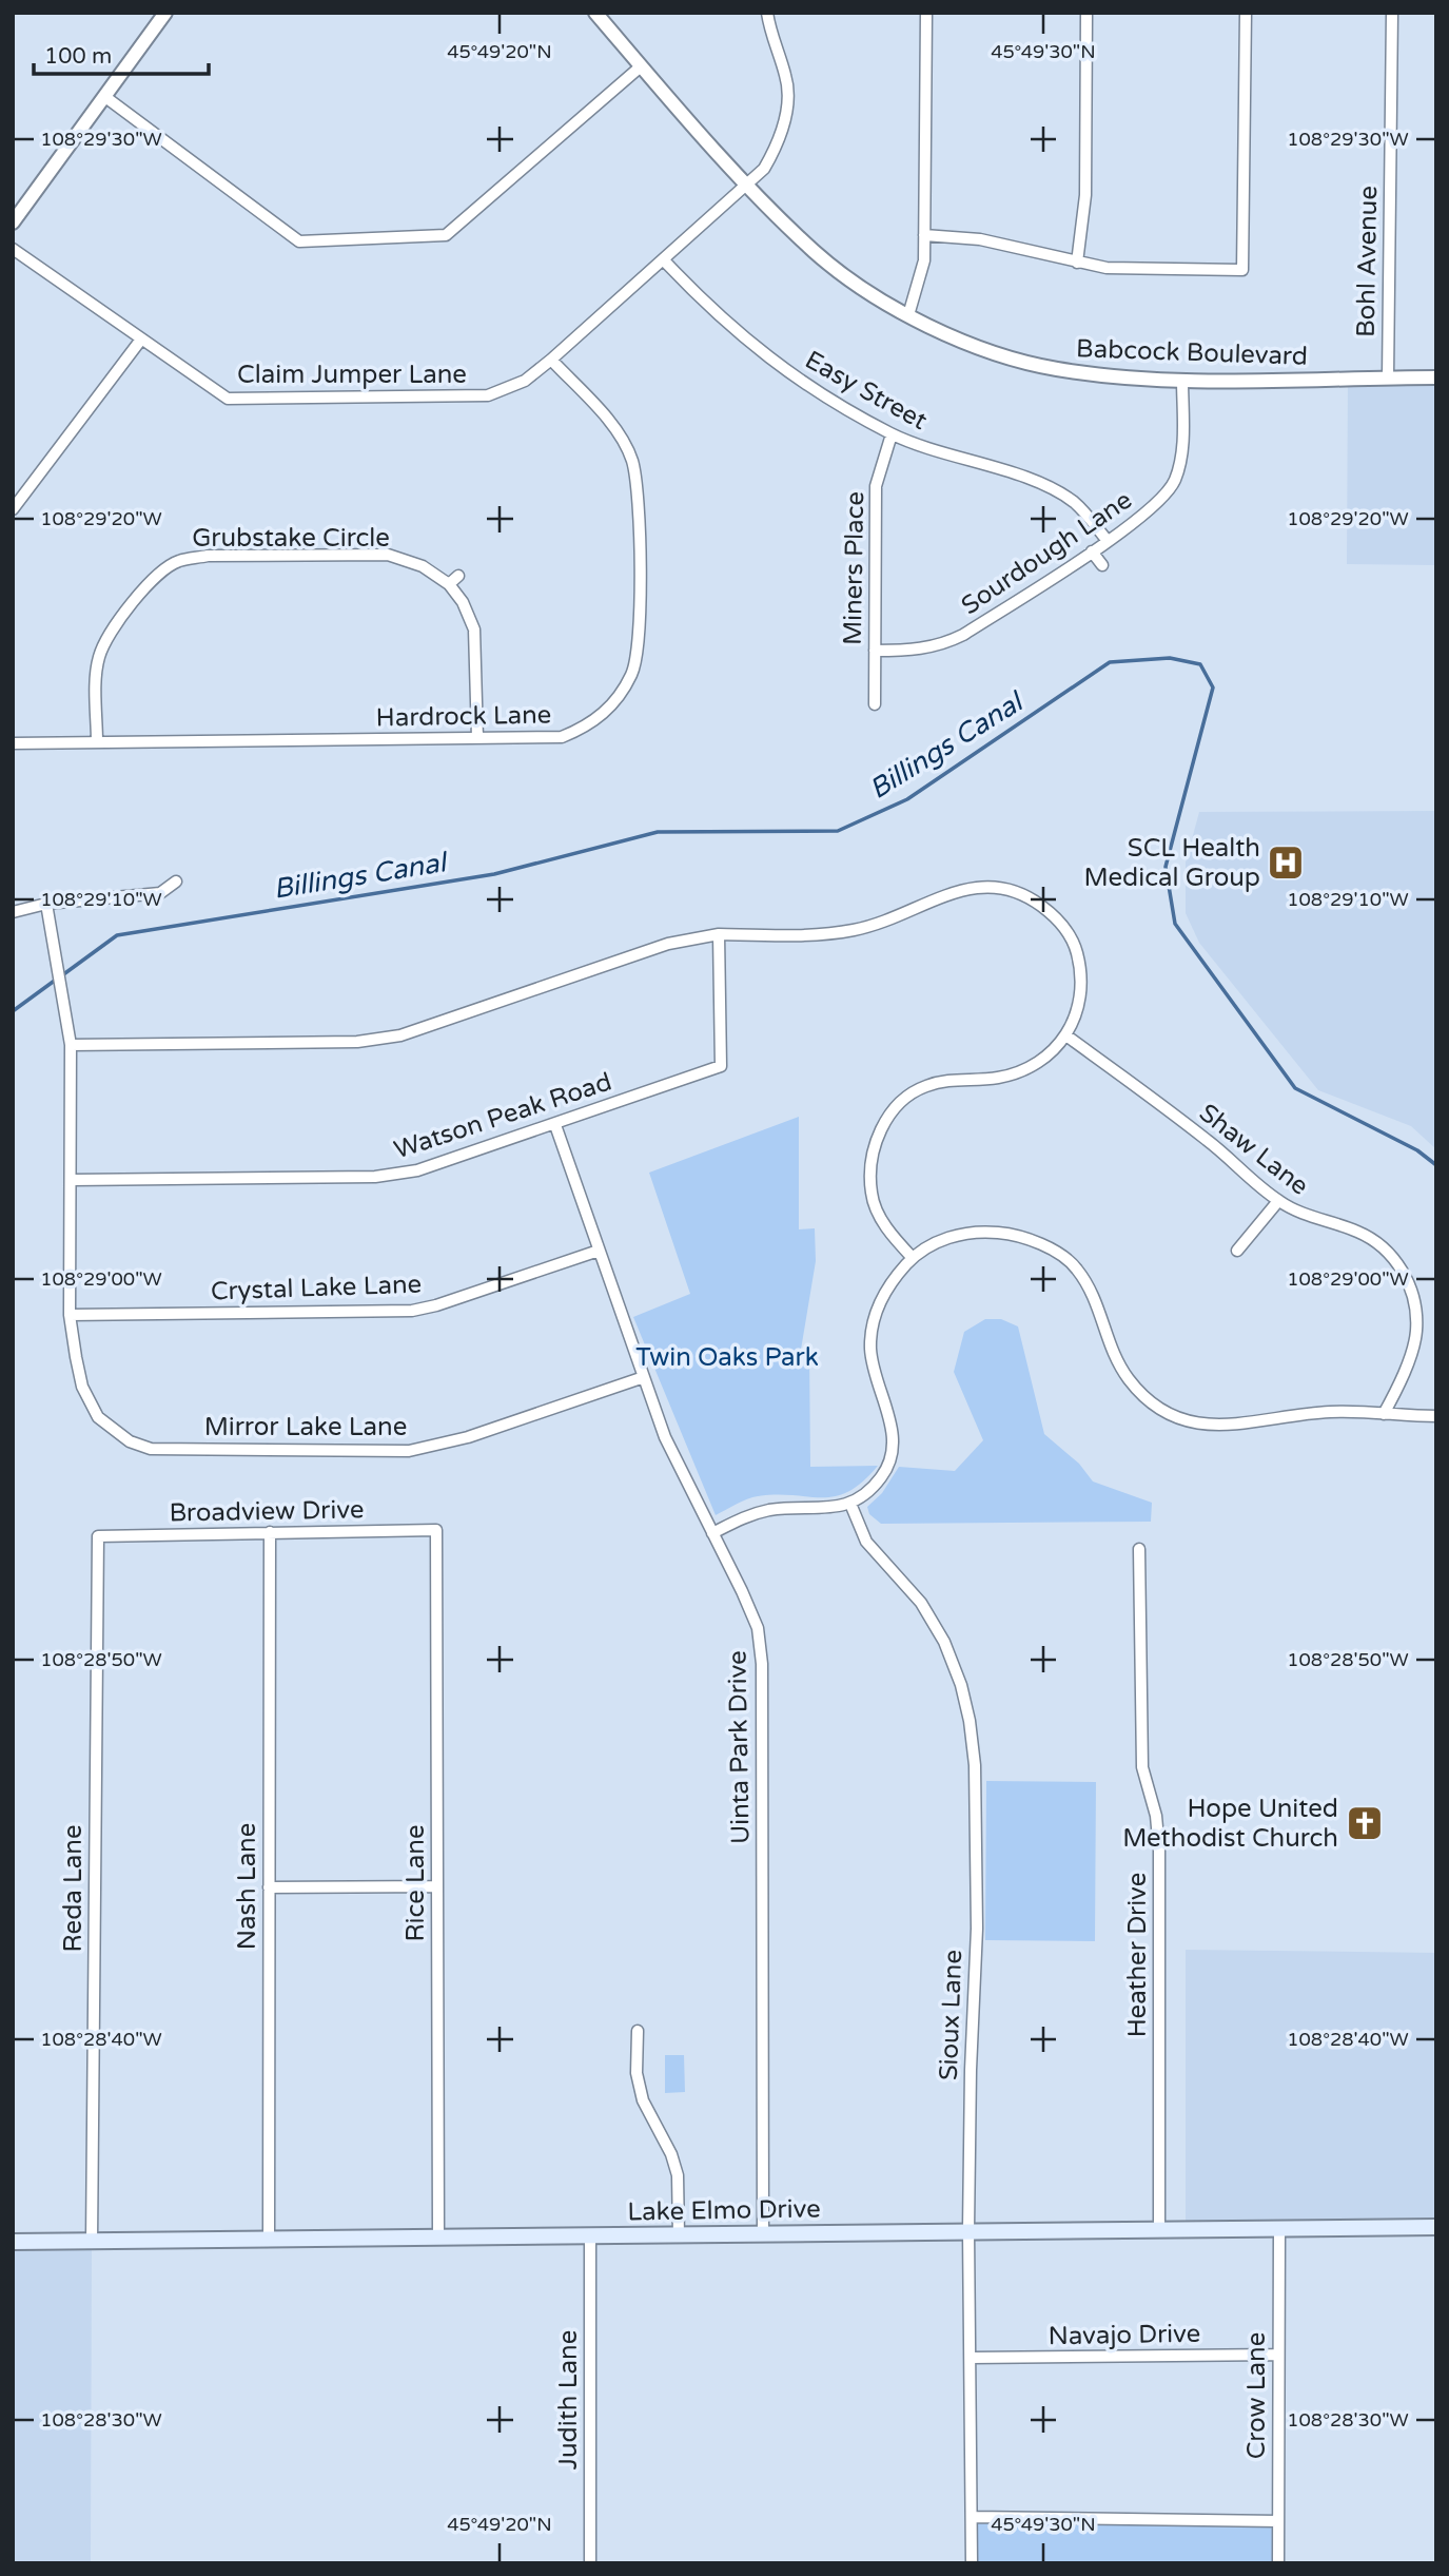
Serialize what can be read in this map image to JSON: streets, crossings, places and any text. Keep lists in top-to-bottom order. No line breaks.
{"streets":{"main road":["Lake Elmo Drive"],"street":["Bohl Avenue","Babcock Boulevard","Claim Jumper Lane","Easy Street","Grubstake Circle","Sourdough Lane","Miners Place","Hardrock Lane","Watson Peak Road","Shaw Lane","Crystal Lake Lane","Mirror Lake Lane","Broadview Drive","Uinta Park Drive","Rice Lane","Nash Lane","Reda Lane","Heather Drive","Sioux Lane","Navajo Drive","Crow Lane","Judith Lane"]},"crossings":[["Bohl Avenue","Babcock Boulevard"],["Babcock Boulevard","Claim Jumper Lane"],["Babcock Boulevard","Sourdough Lane"],["Claim Jumper Lane","Easy Street"],["Claim Jumper Lane","Hardrock Lane"],["Easy Street","Sourdough Lane"],["Easy Street","Miners Place"],["Grubstake Circle","Hardrock Lane"],["Sourdough Lane","Miners Place"],["Watson Peak Road","Uinta Park Drive"],["Crystal Lake Lane","Mirror Lake Lane"],["Crystal Lake Lane","Uinta Park Drive"],["Mirror Lake Lane","Uinta Park Drive"],["Broadview Drive","Rice Lane"],["Broadview Drive","Nash Lane"],["Broadview Drive","Reda Lane"],["Uinta Park Drive","Lake Elmo Drive"],["Rice Lane","Lake Elmo Drive"],["Nash Lane","Lake Elmo Drive"],["Reda Lane","Lake Elmo Drive"],["Heather Drive","Lake Elmo Drive"],["Sioux Lane","Lake Elmo Drive"],["Sioux Lane","Navajo Drive"],["Lake Elmo Drive","Crow Lane"],["Lake Elmo Drive","Judith Lane"],["Navajo Drive","Crow Lane"]],"water":["Billings Canal"],"parks":["Twin Oaks Park"],"places":{"hospital":["SCL Health Medical Group"],"church":["Hope United Methodist Church"]},"scale_bar":"100 m","coordinates":["45°49'20\"N","45°49'30\"N","108°29'30\"W","108°29'20\"W","108°29'10\"W","108°29'00\"W","108°28'50\"W","108°28'40\"W","108°28'30\"W"]}
